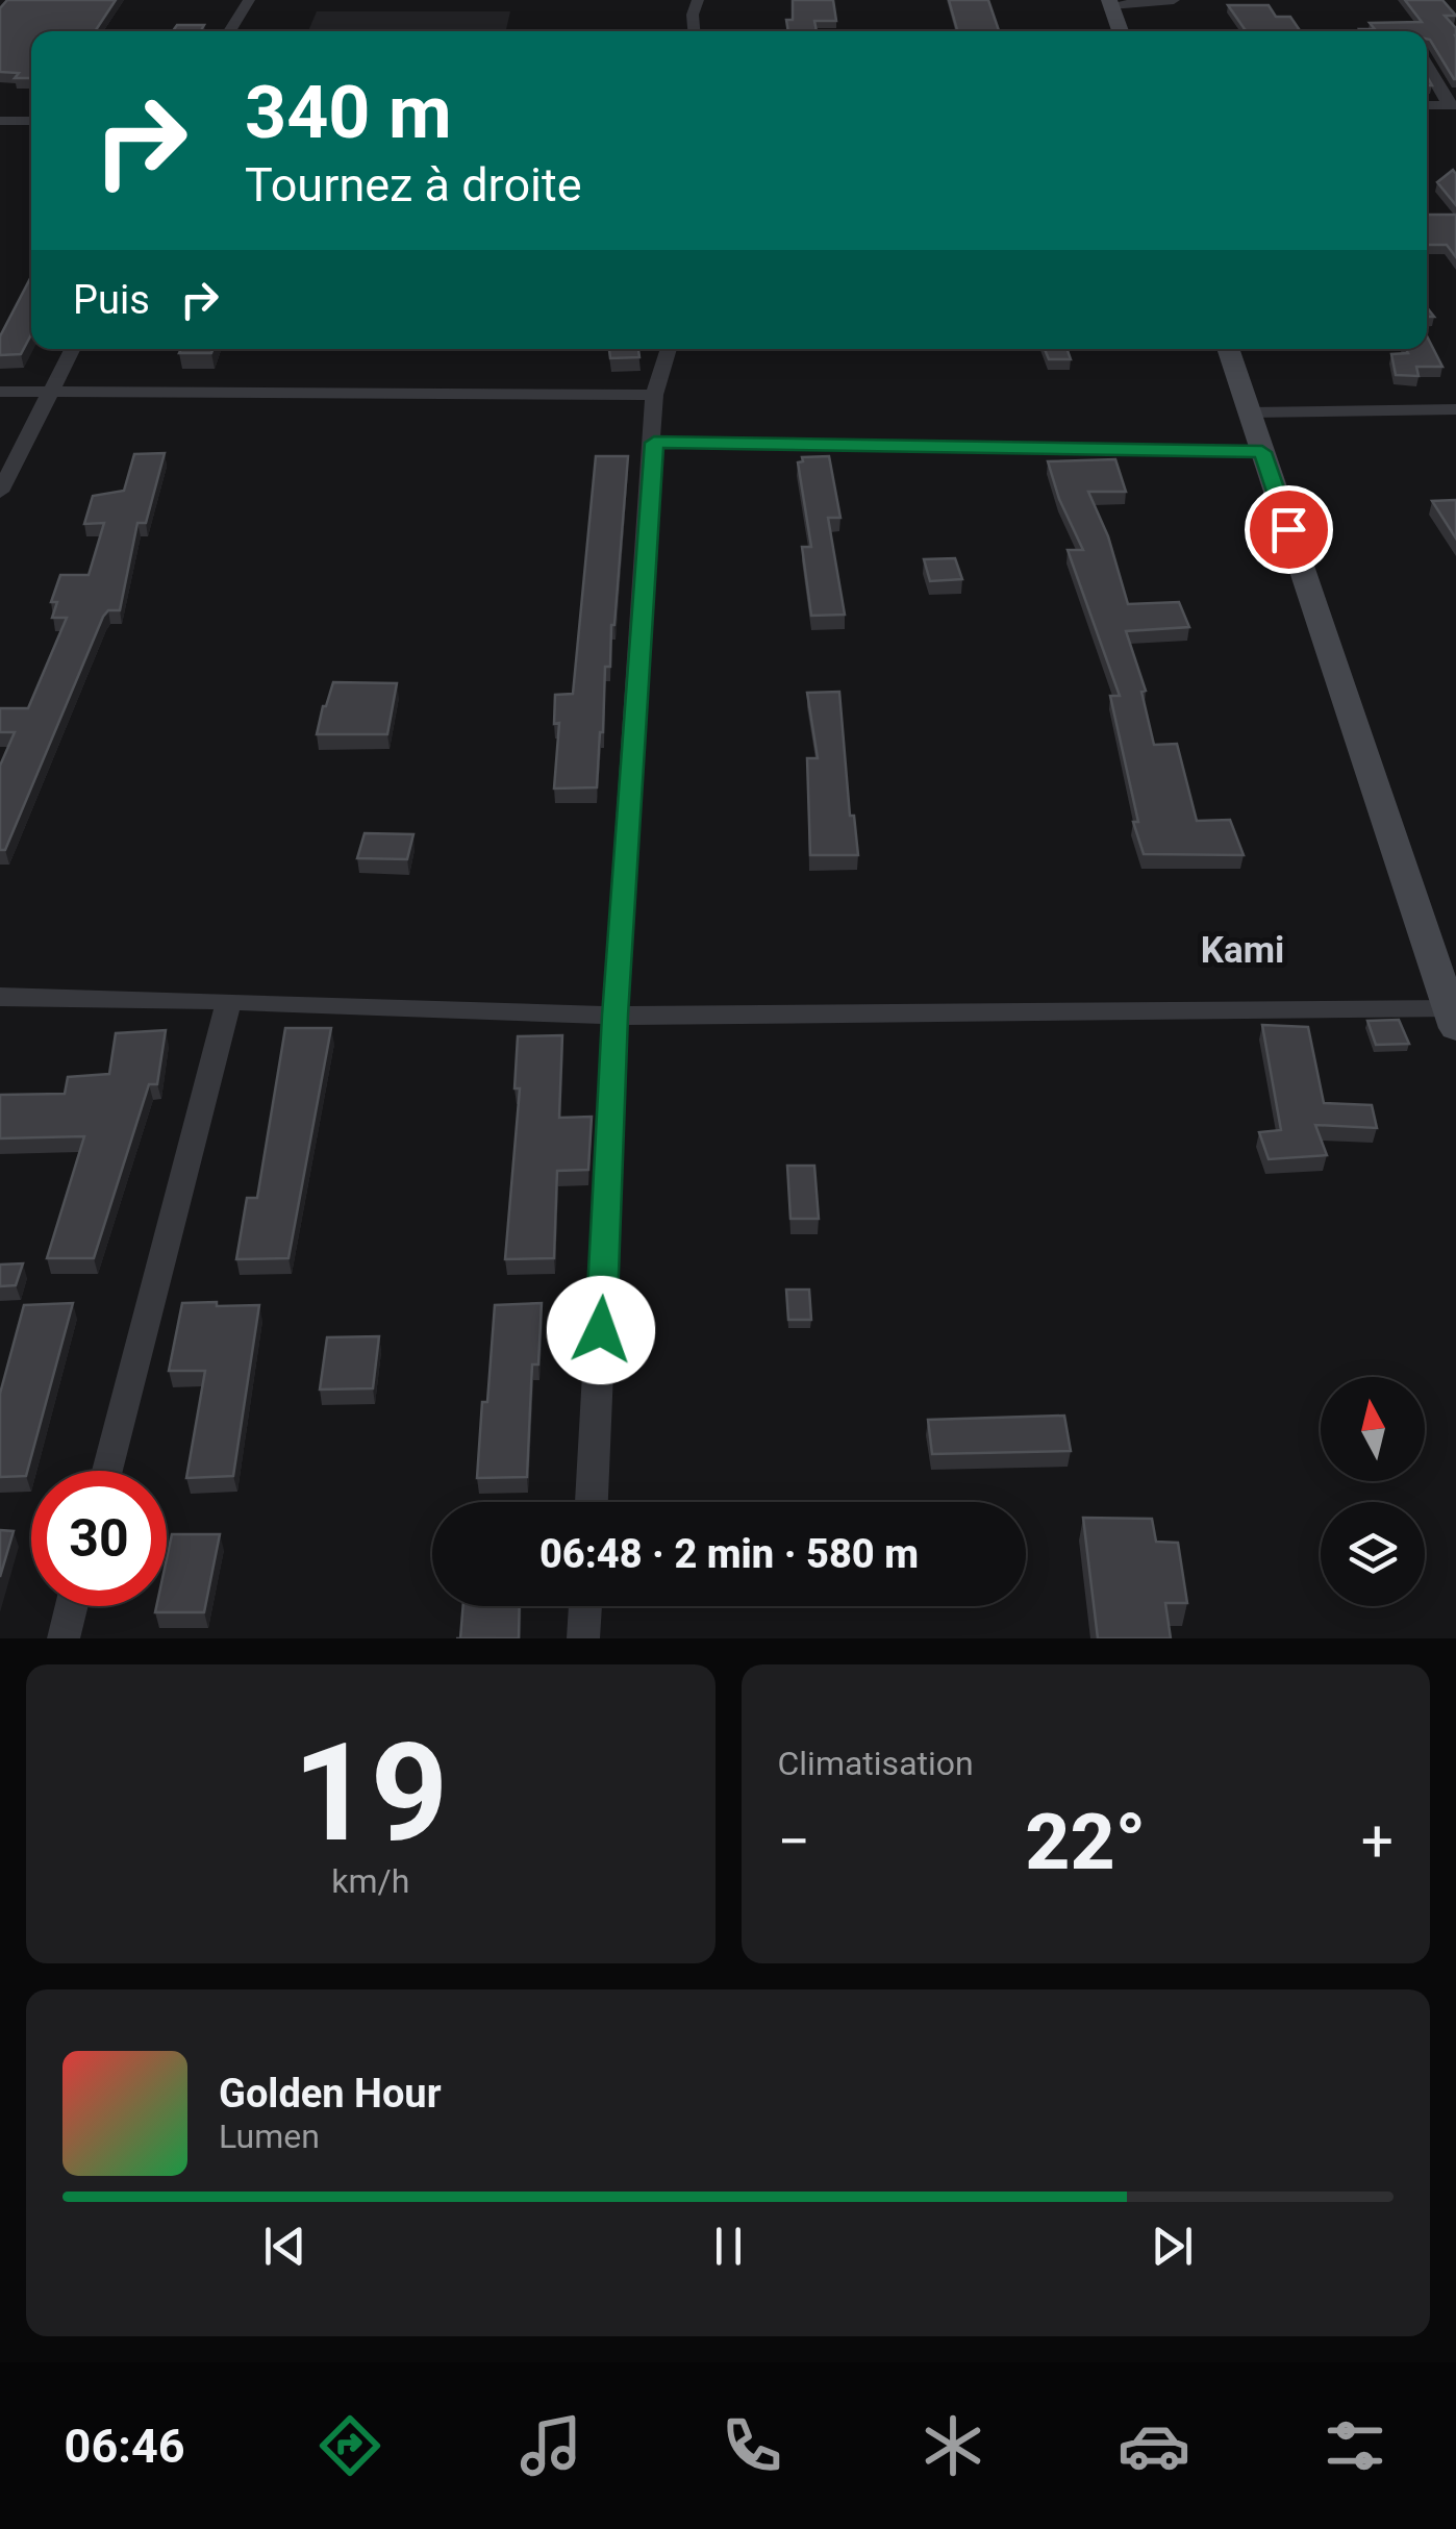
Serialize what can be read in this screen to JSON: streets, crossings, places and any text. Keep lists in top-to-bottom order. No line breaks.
{"districts":["Kami"],"north":"top","page":{"turn":["340 m","Tournez à droite"],"then":"Puis","limit":"30","trip":"06:48 · 2 min · 580 m","tile":[["19","km/h"],"Climatisation"],"heat":["−","22°","+"],"song":["Golden Hour","Lumen"],"tabs":"06:46"}}
